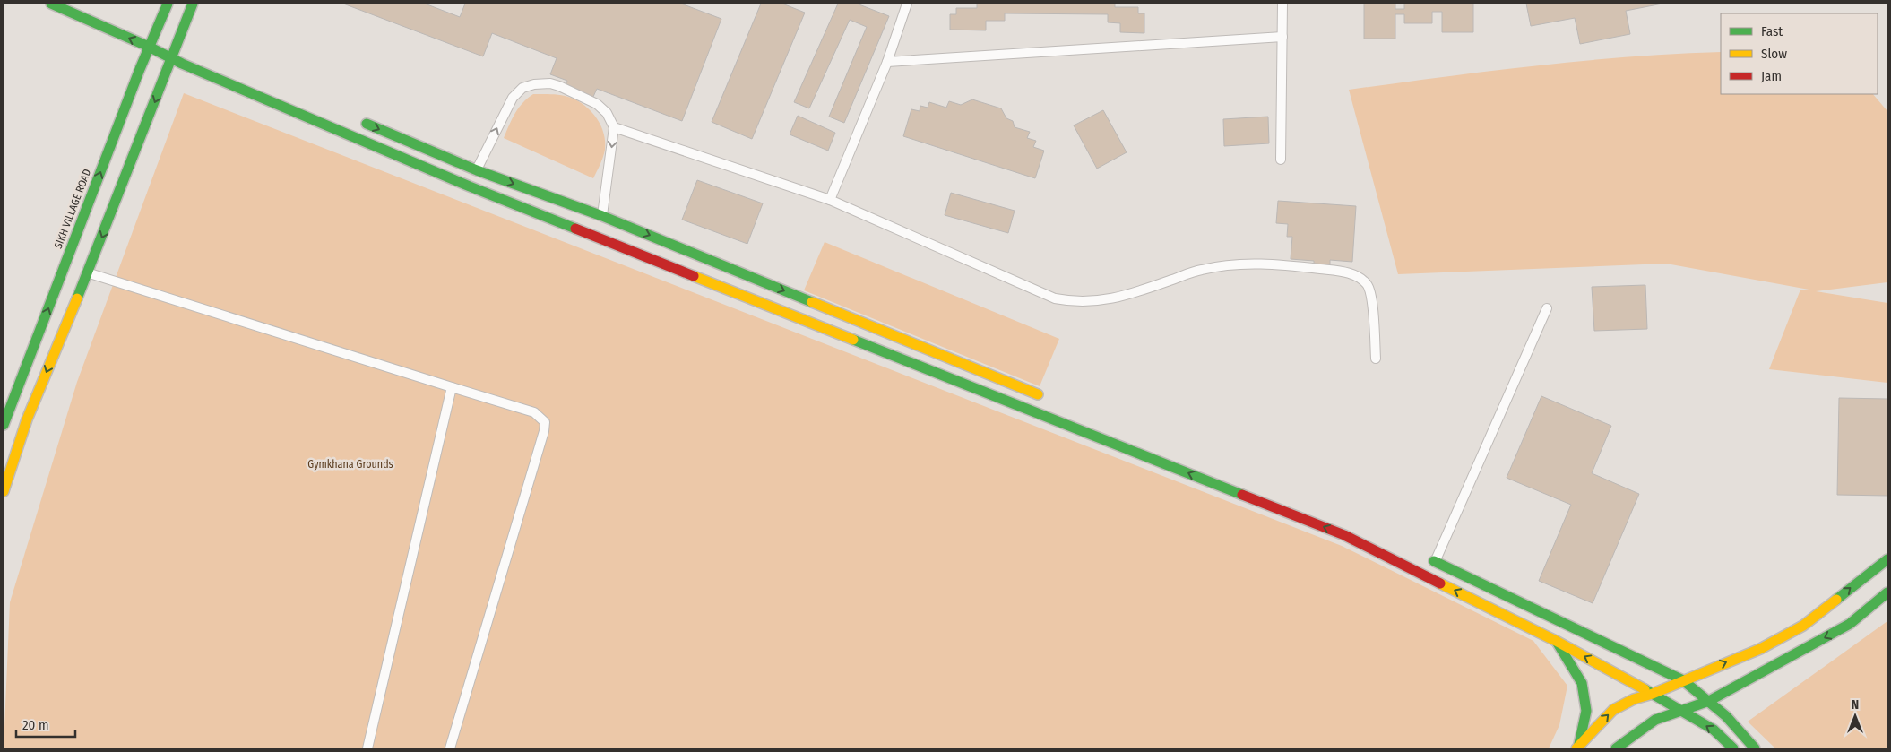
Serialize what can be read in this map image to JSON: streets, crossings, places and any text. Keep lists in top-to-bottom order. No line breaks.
{"streets":{"main road":["SIKH VILLAGE ROAD"]},"parks":["Gymkhana Grounds"],"legend":["Fast","Slow","Jam"],"scale_bar":"20 m","north":"top"}
